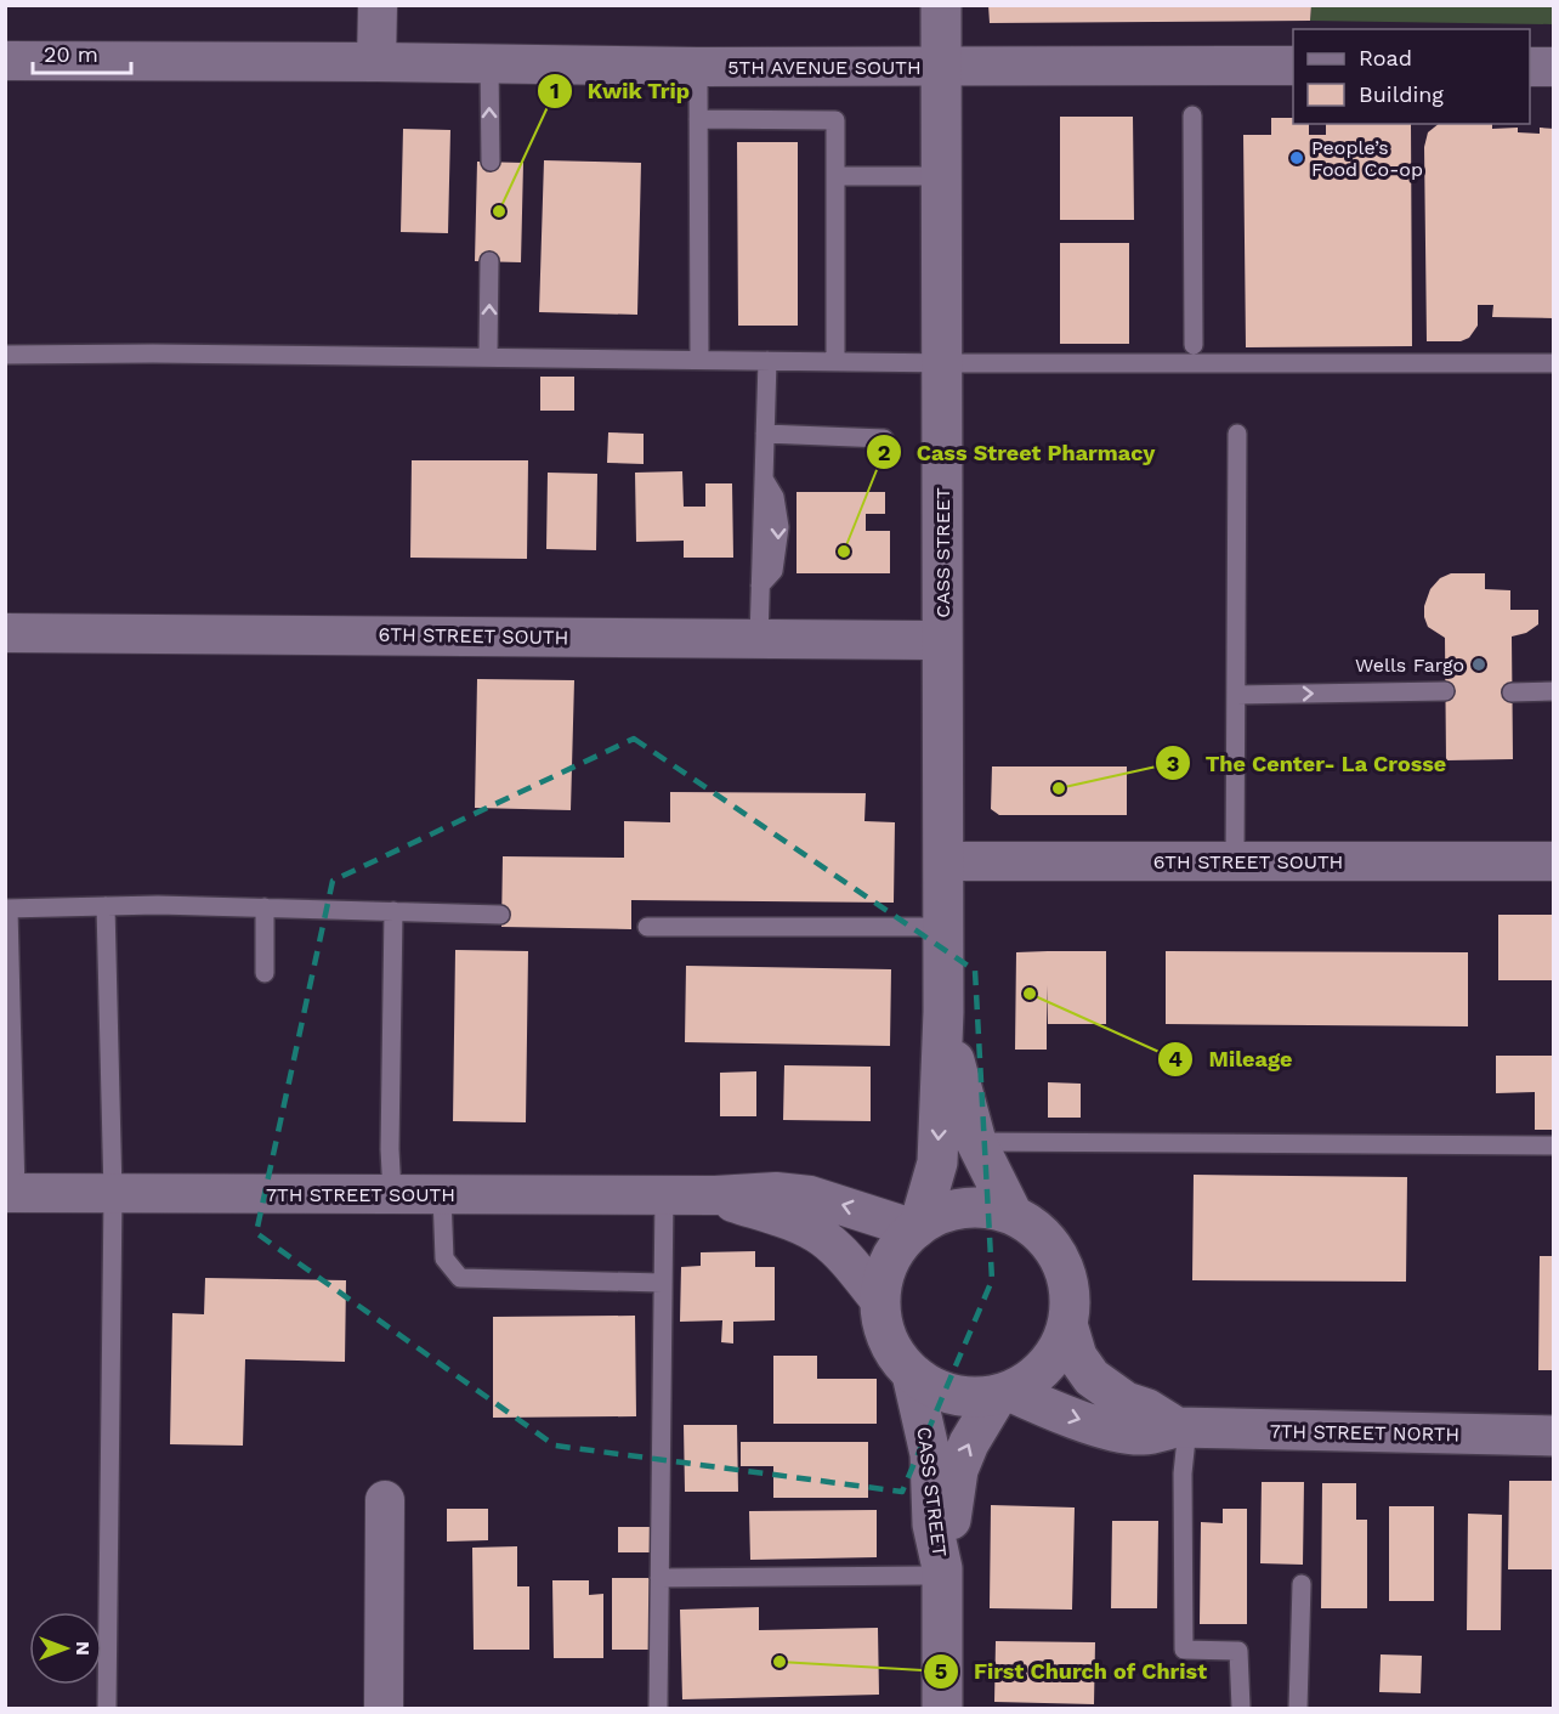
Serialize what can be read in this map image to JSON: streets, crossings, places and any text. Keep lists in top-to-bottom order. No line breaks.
{"streets":{"main road":["CASS STREET","7TH STREET NORTH"],"street":["5TH AVENUE SOUTH","6TH STREET SOUTH","7TH STREET SOUTH"]},"crossings":[["5TH AVENUE SOUTH","CASS STREET"],["CASS STREET","6TH STREET SOUTH"],["CASS STREET","7TH STREET SOUTH"],["CASS STREET","7TH STREET NORTH"],["7TH STREET SOUTH","7TH STREET NORTH"]],"places":["People’s Food Co-op","Kwik Trip","Cass Street Pharmacy","Wells Fargo","The Center- La Crosse","Mileage","First Church of Christ"],"legend":["Road","Building"],"scale_bar":"20 m","north":"right"}
